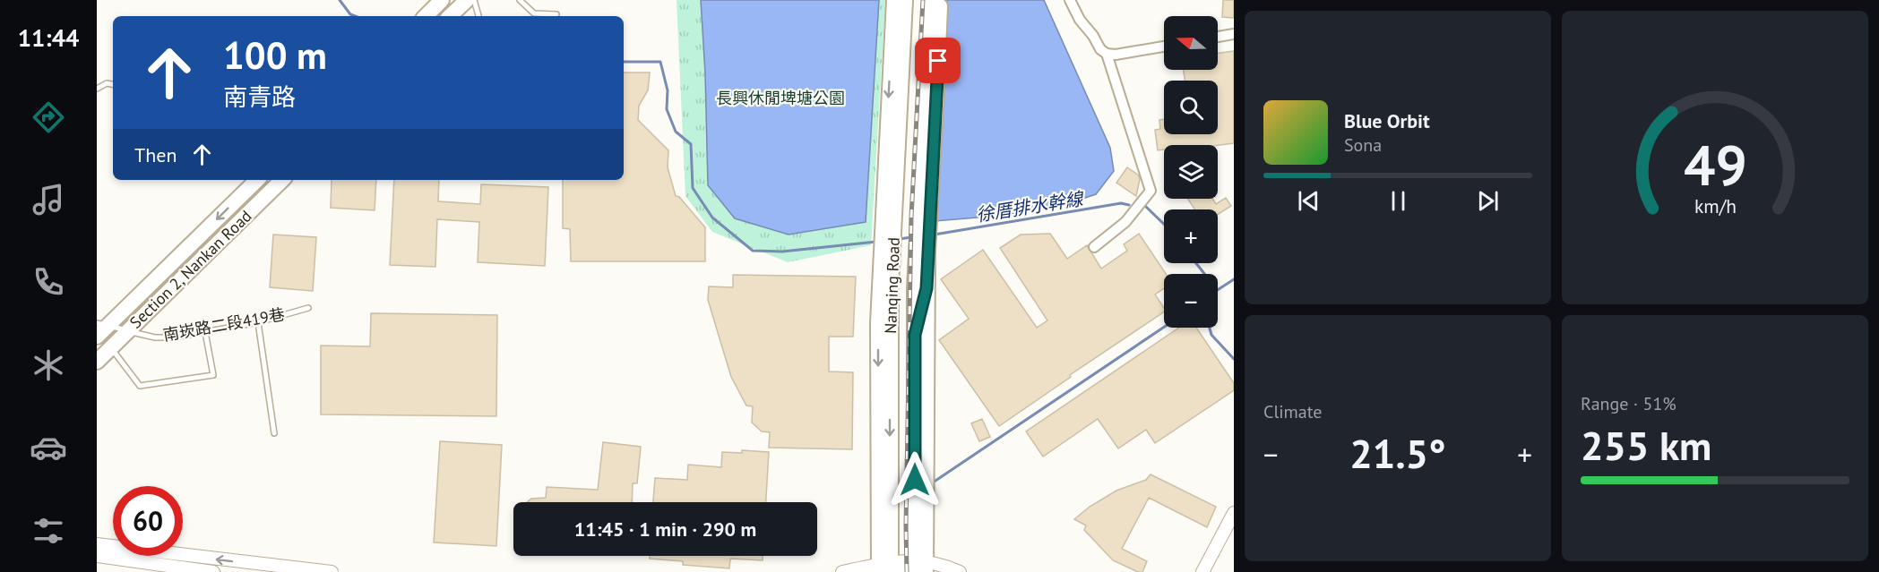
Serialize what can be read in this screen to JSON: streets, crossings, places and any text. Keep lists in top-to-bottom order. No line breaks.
{"streets":{"main road":["Section 2, Nankan Road","Nanqing Road"],"lane":["南崁路二段419巷"]},"crossings":[["Section 2, Nankan Road","南崁路二段419巷"]],"water":["徐厝排水幹線"],"parks":["長興休閒埤塘公園"],"north":"left","page":{"tabs":"11:44","map_buttons":["+","−"],"turn":["100 m","南青路"],"song":["Blue Orbit","Sona"],"then":"Then","tile":["Climate",["Range · 51%","255 km"]],"heat":["−","21.5°","+"],"limit":"60","trip":"11:45 · 1 min · 290 m","gauge":["49","km/h"]}}
